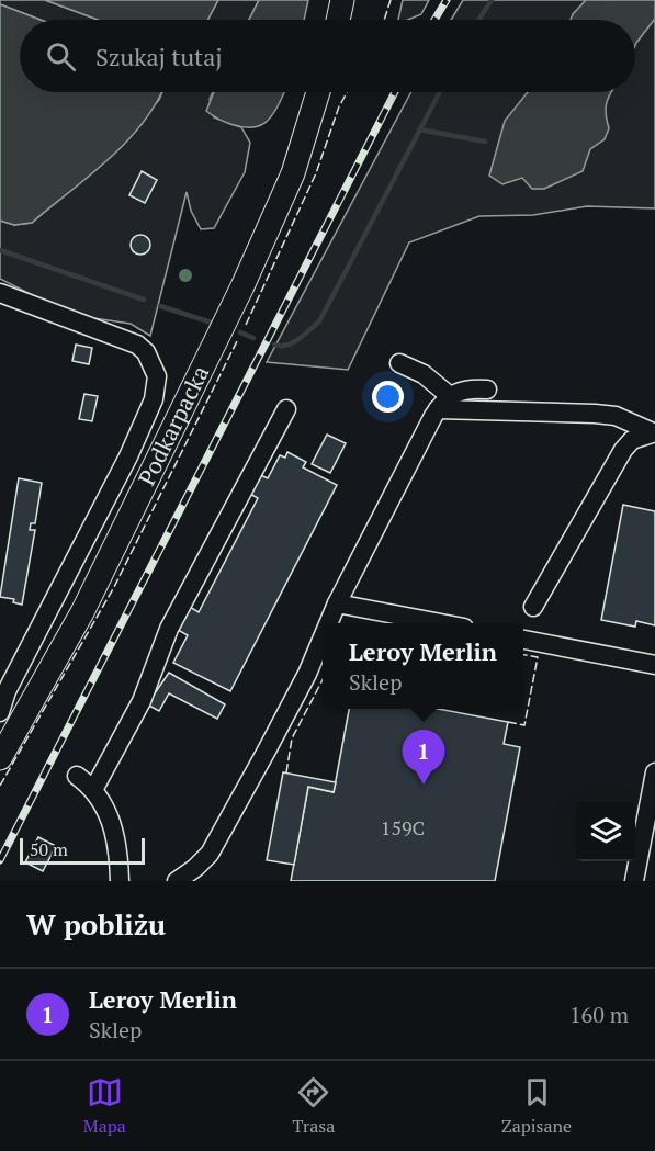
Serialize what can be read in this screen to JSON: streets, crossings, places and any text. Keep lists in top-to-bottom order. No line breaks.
{"streets":{"main road":["Podkarpacka"]},"house_numbers":["159C"],"scale_bar":"50 m","page":{"search":"Szukaj tutaj","popup":["Leroy Merlin","Sklep"],"pins":"1","scale":"50 m","heading":"W pobliżu","list":[{"mark":"1","name":"Leroy Merlin","note":"Sklep","value":"160 m"}],"nav":["Mapa","Trasa","Zapisane"]}}
